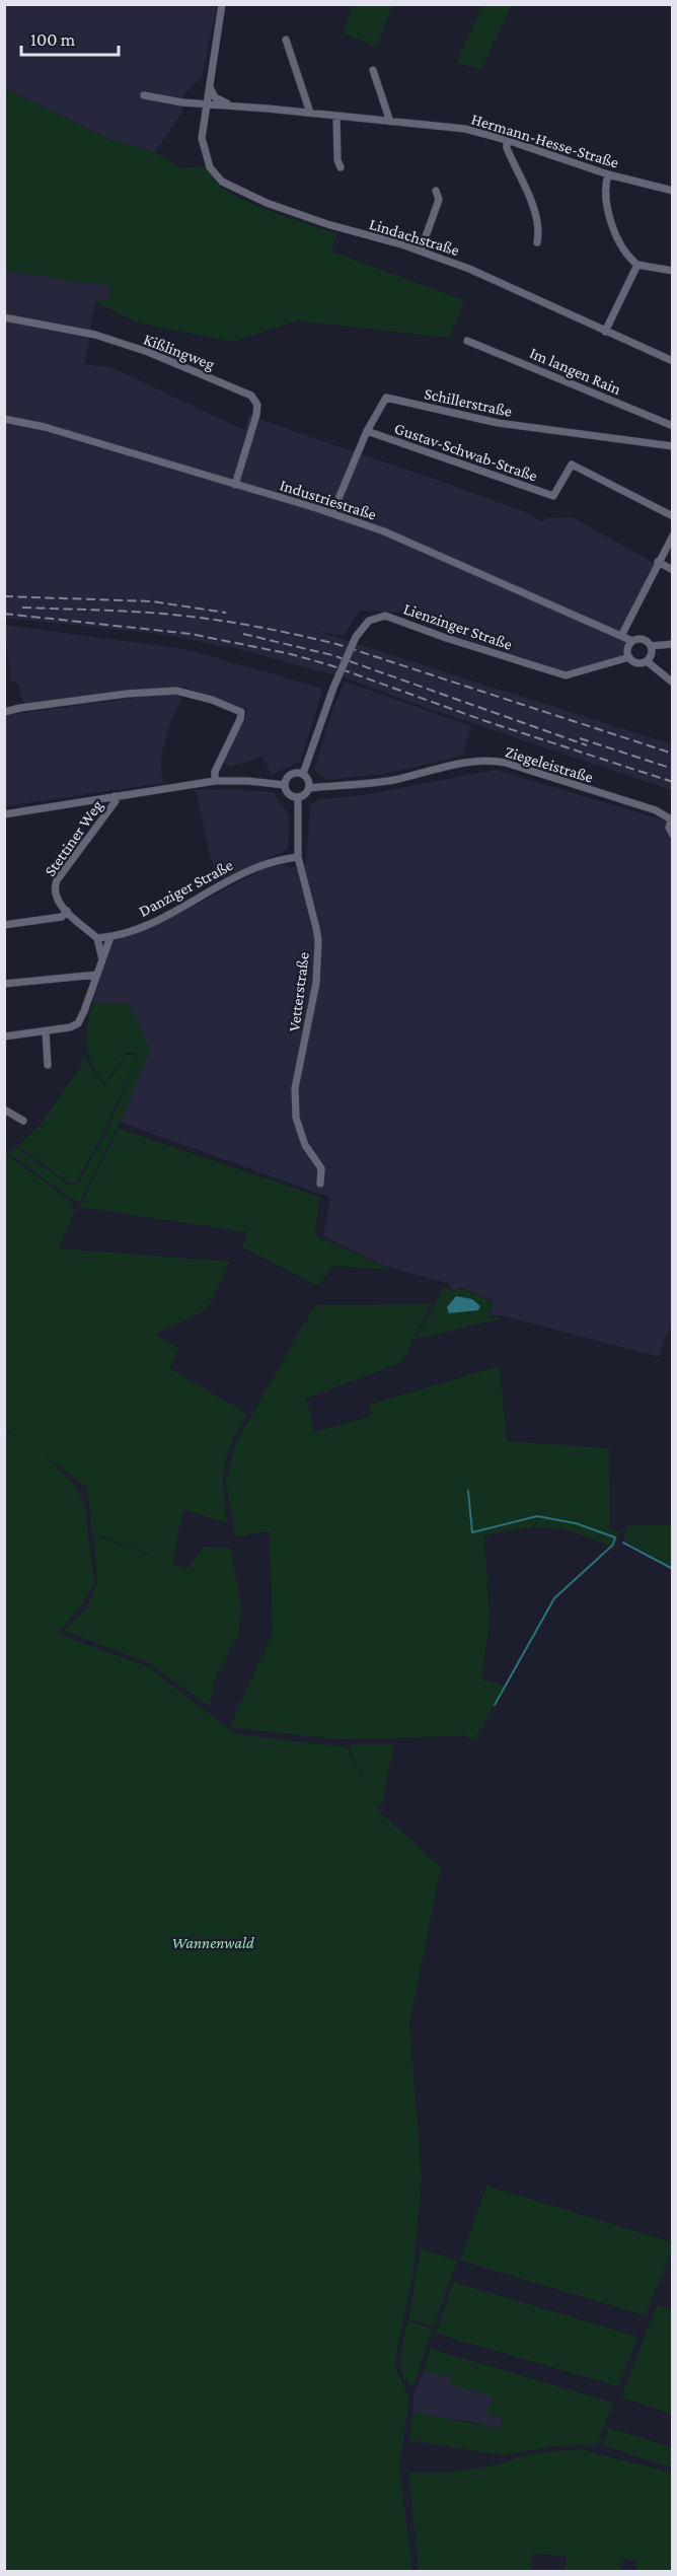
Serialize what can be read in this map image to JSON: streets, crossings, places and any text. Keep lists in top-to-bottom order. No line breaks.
{"streets":{"street":["Hermann-Hesse-Straße","Lindachstraße","Kißlingweg","Im langen Rain","Schillerstraße","Gustav-Schwab-Straße","Industriestraße","Lienzinger Straße","Ziegeleistraße","Stettiner Weg","Danziger Straße","Vetterstraße"]},"crossings":[["Hermann-Hesse-Straße","Lindachstraße"],["Kißlingweg","Industriestraße"],["Schillerstraße","Gustav-Schwab-Straße"],["Schillerstraße","Industriestraße"],["Industriestraße","Lienzinger Straße"],["Lienzinger Straße","Ziegeleistraße"],["Lienzinger Straße","Vetterstraße"],["Ziegeleistraße","Vetterstraße"],["Danziger Straße","Vetterstraße"]],"parks":["Wannenwald"],"scale_bar":"100 m"}
